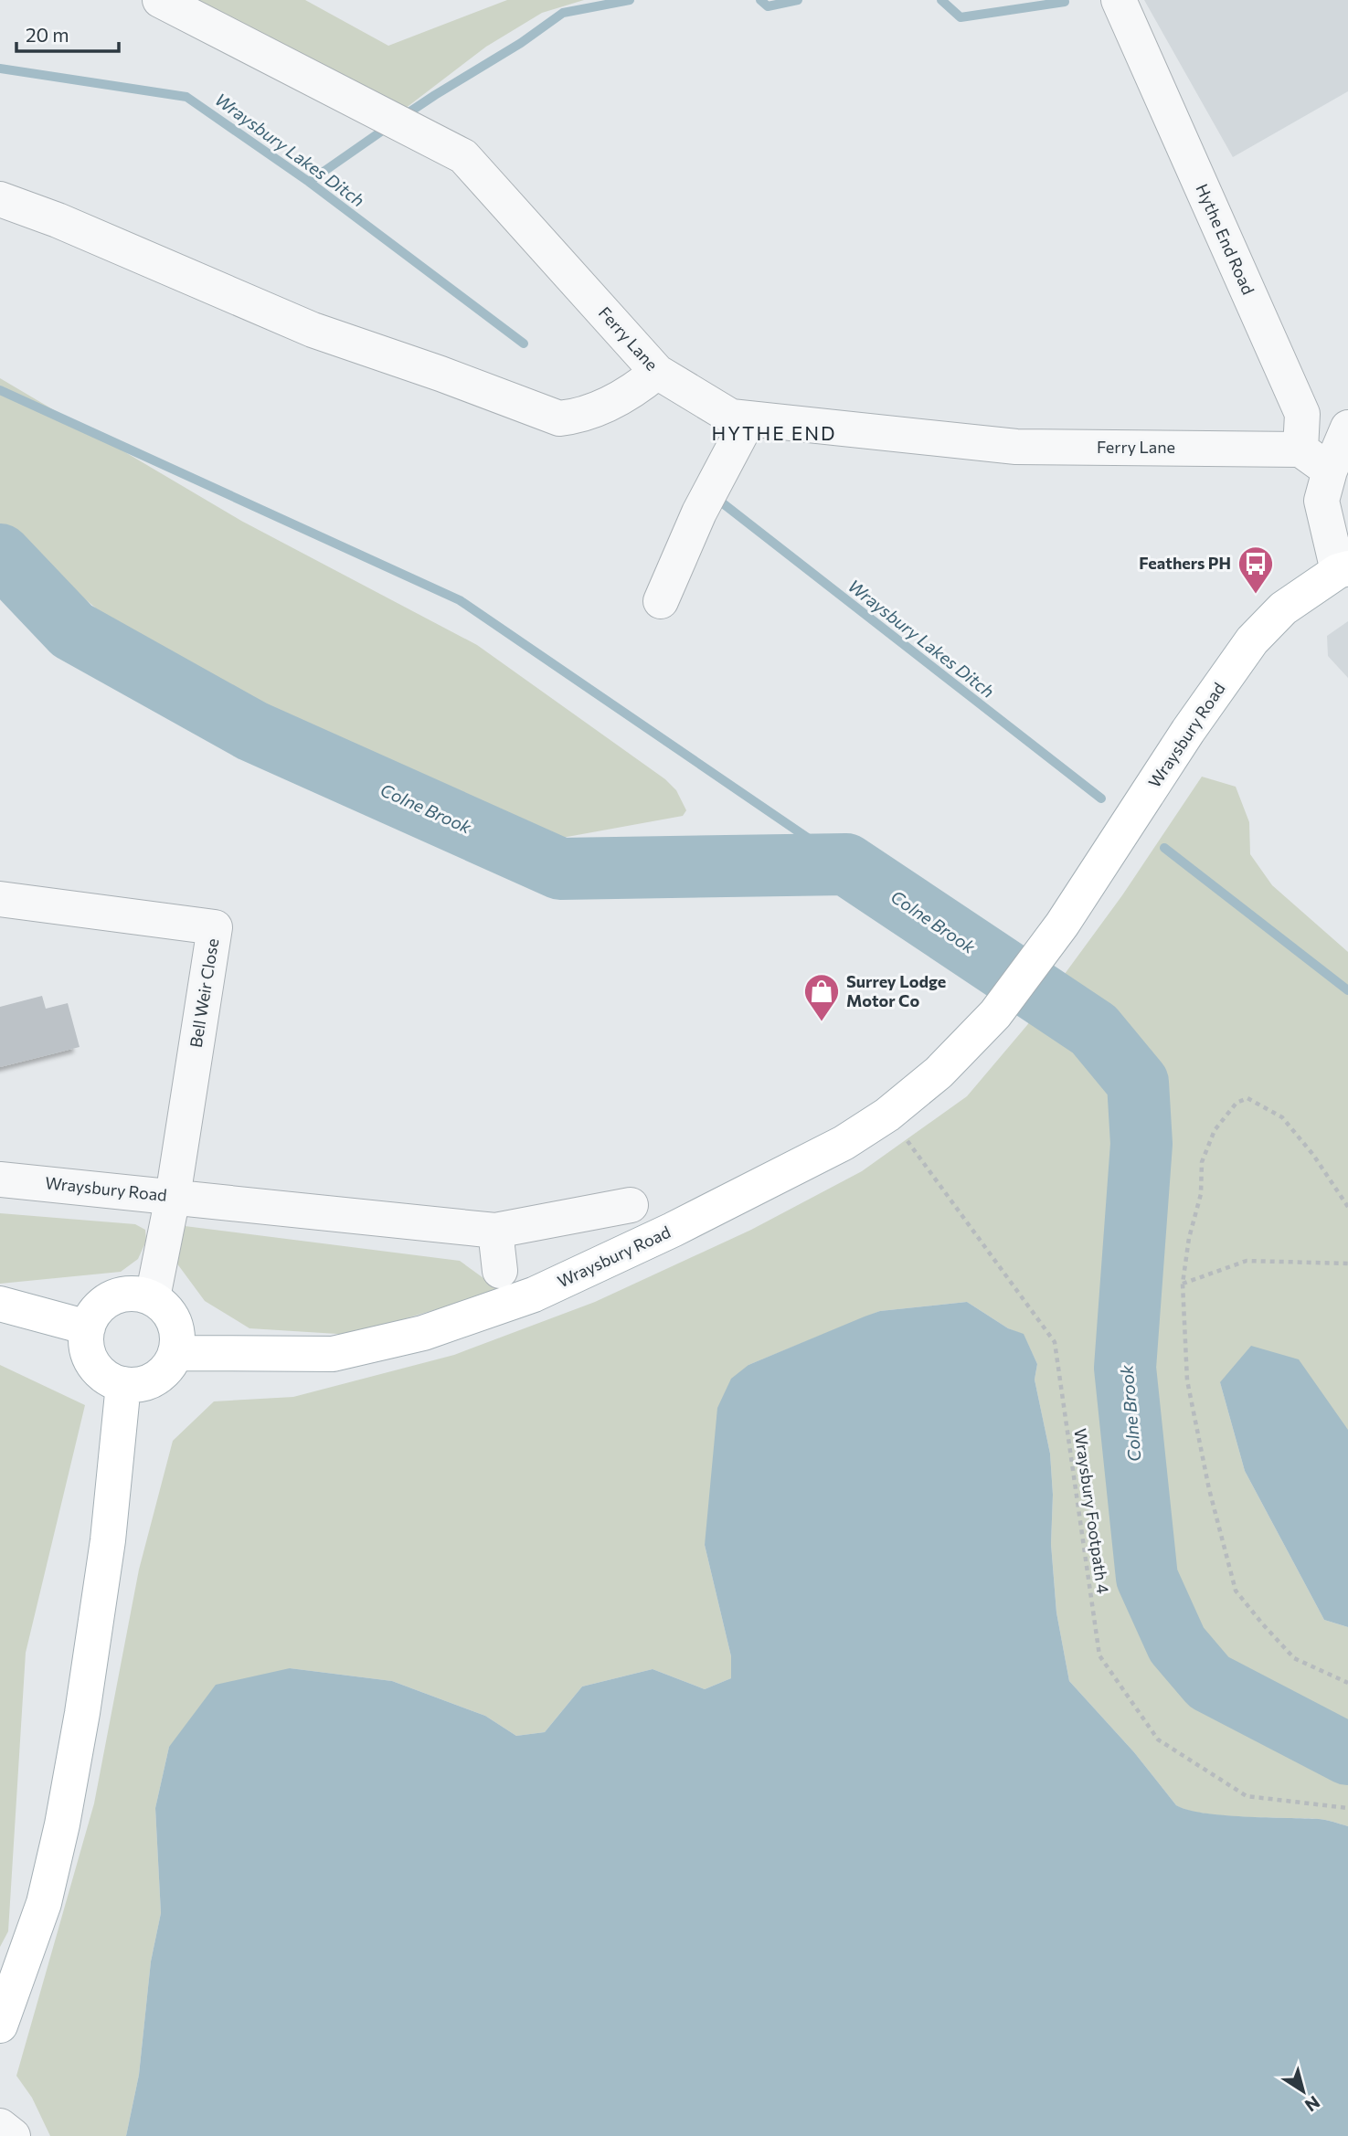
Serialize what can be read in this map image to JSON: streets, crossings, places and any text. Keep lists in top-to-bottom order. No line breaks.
{"streets":{"main road":["Wraysbury Road"],"street":["Hythe End Road","Ferry Lane","Bell Weir Close"],"path":["Wraysbury Footpath 4"]},"crossings":[["Hythe End Road","Ferry Lane"],["Wraysbury Road","Bell Weir Close"],["Wraysbury Road","Wraysbury Footpath 4"]],"districts":["HYTHE END"],"water":["Wraysbury Lakes Ditch","Colne Brook"],"places":{"bus stop":["Feathers PH"],"shop":["Surrey Lodge Motor Co"]},"scale_bar":"20 m","north":"bottom right"}
